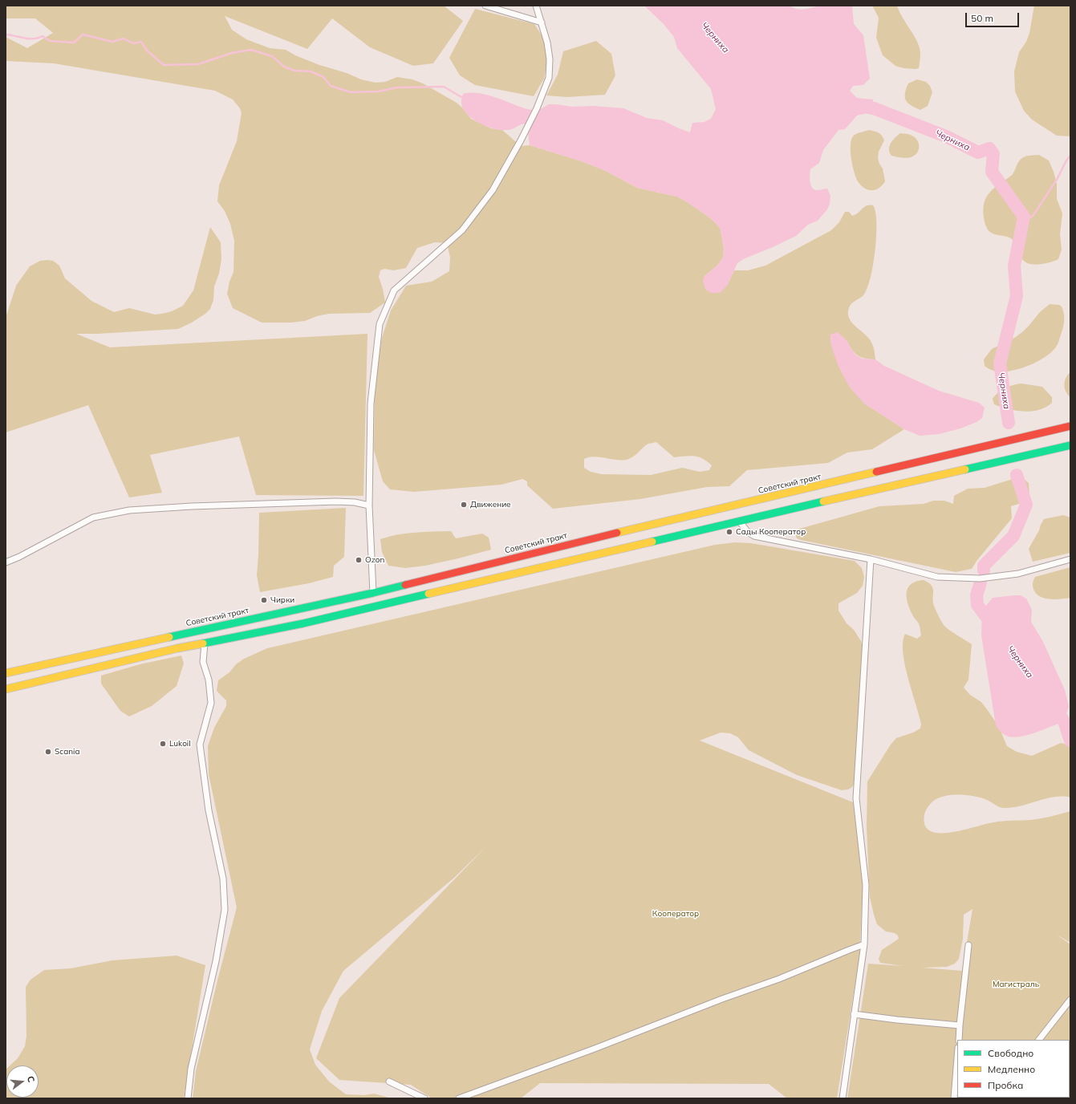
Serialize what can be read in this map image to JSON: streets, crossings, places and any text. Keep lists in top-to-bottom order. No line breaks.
{"streets":{"highway":["Советский тракт"]},"water":["Черниха"],"parks":["Кооператор","Магистраль"],"places":["Движение","Сады Кооператор","Ozon","Чирки","Lukoil","Scania"],"legend":["Свободно","Медленно","Пробка"],"scale_bar":"50 m","north":"right"}
